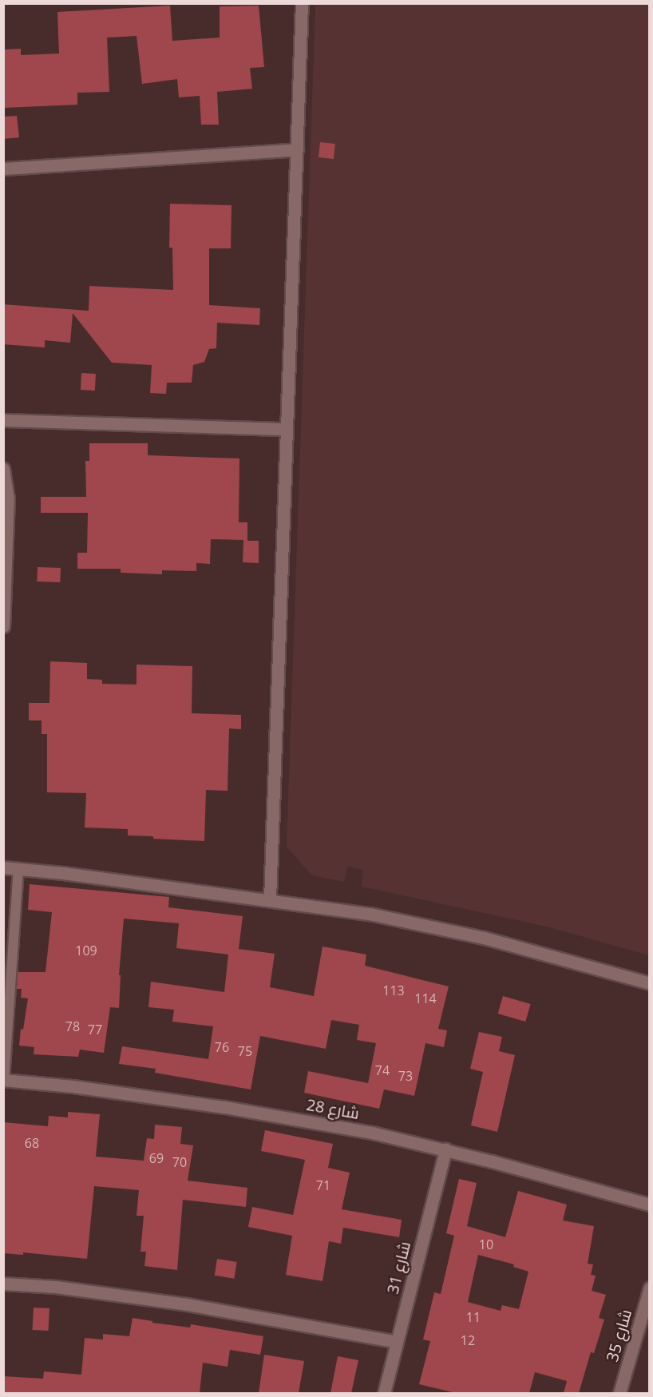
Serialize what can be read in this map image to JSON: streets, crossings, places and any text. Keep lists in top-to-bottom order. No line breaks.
{"streets":{"street":["شارع 28","شارع 31","شارع 35"]},"crossings":[["شارع 28","شارع 31"]],"house_numbers":["109","113","114","78","77","76","75","74","73","68","69","70","71","10","11","12"]}
